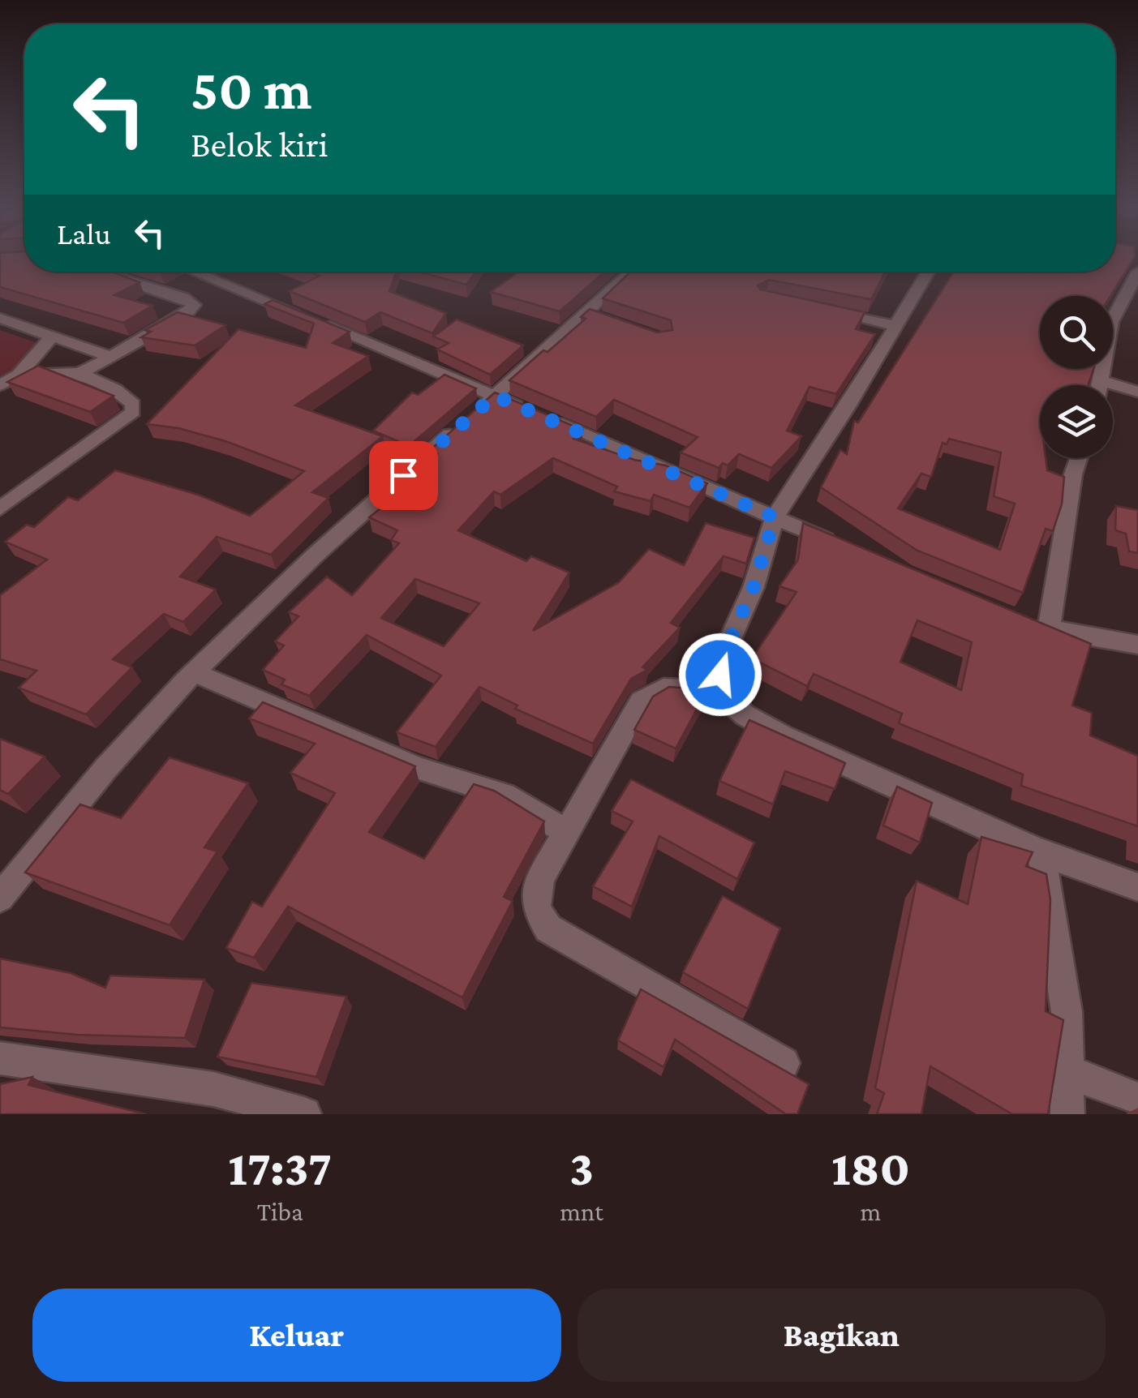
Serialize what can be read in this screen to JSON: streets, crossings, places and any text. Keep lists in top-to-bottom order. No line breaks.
{"page":{"turn":["50 m","Belok kiri"],"then":"Lalu","eta":["17:37","Tiba","3","mnt","180","m"],"buttons":["Keluar","Bagikan"]}}
